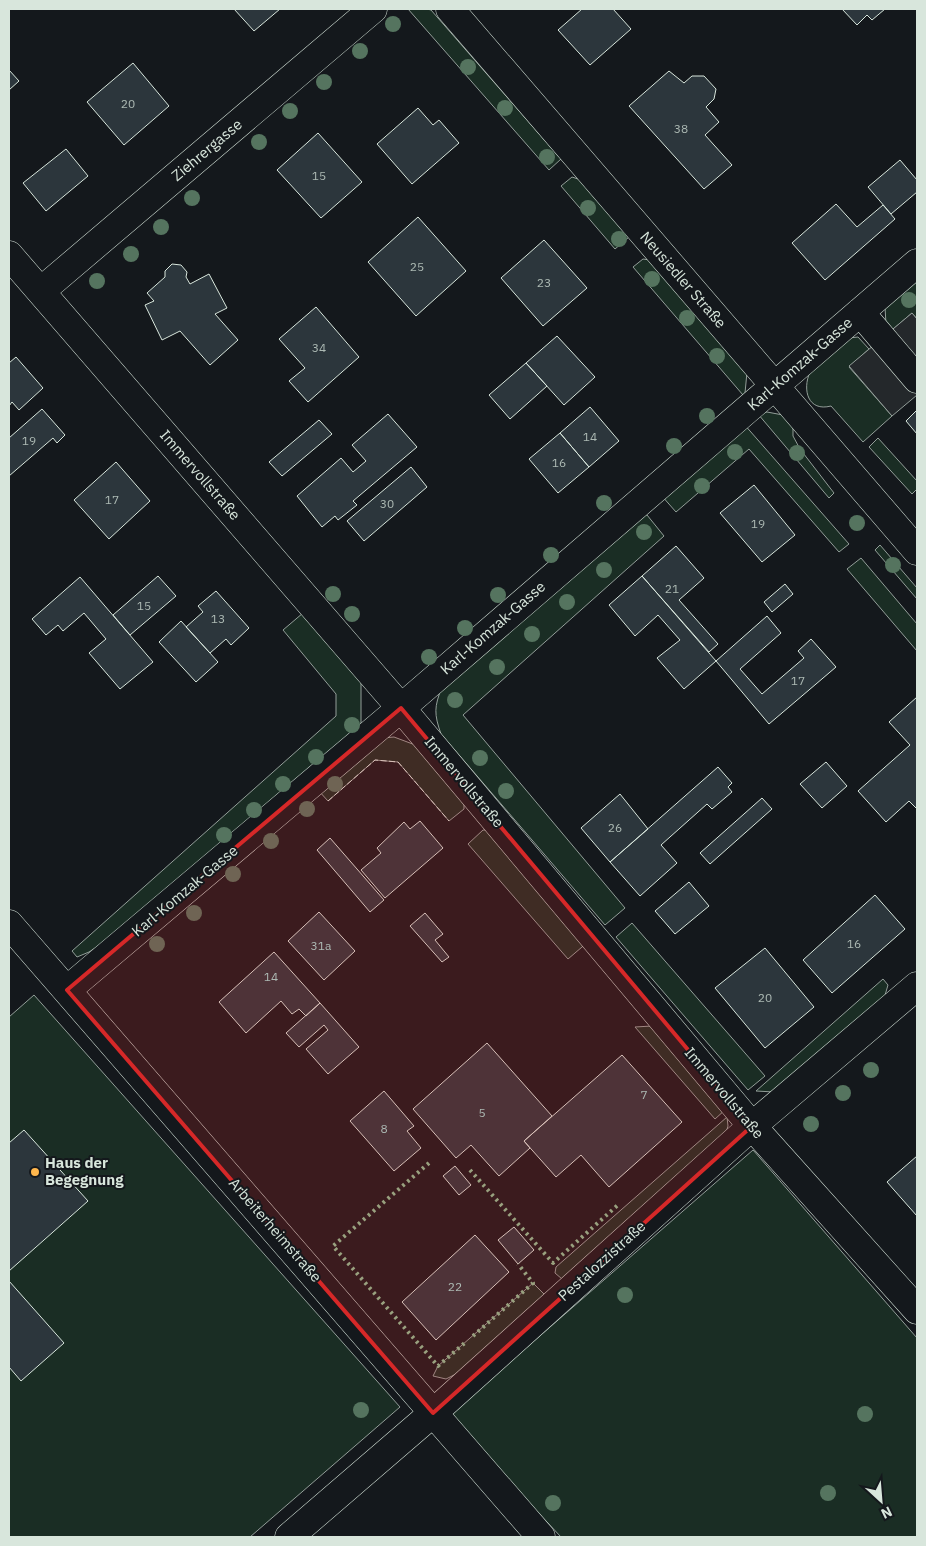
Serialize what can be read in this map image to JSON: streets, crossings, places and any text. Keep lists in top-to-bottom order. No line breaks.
{"streets":{"street":["Ziehrergasse","Neusiedler Straße","Karl-Komzak-Gasse","Immervollstraße","Arbeiterheimstraße","Pestalozzistraße"]},"crossings":[["Ziehrergasse","Immervollstraße"],["Neusiedler Straße","Karl-Komzak-Gasse"],["Karl-Komzak-Gasse","Immervollstraße"],["Karl-Komzak-Gasse","Arbeiterheimstraße"],["Immervollstraße","Pestalozzistraße"],["Arbeiterheimstraße","Pestalozzistraße"]],"places":["Haus der Begegnung"],"house_numbers":["20","38","15","25","23","34","14","19","16","17","30","19","21","15","13","17","26","16","31a","14","20","7","5","8","22"],"north":"bottom right"}
